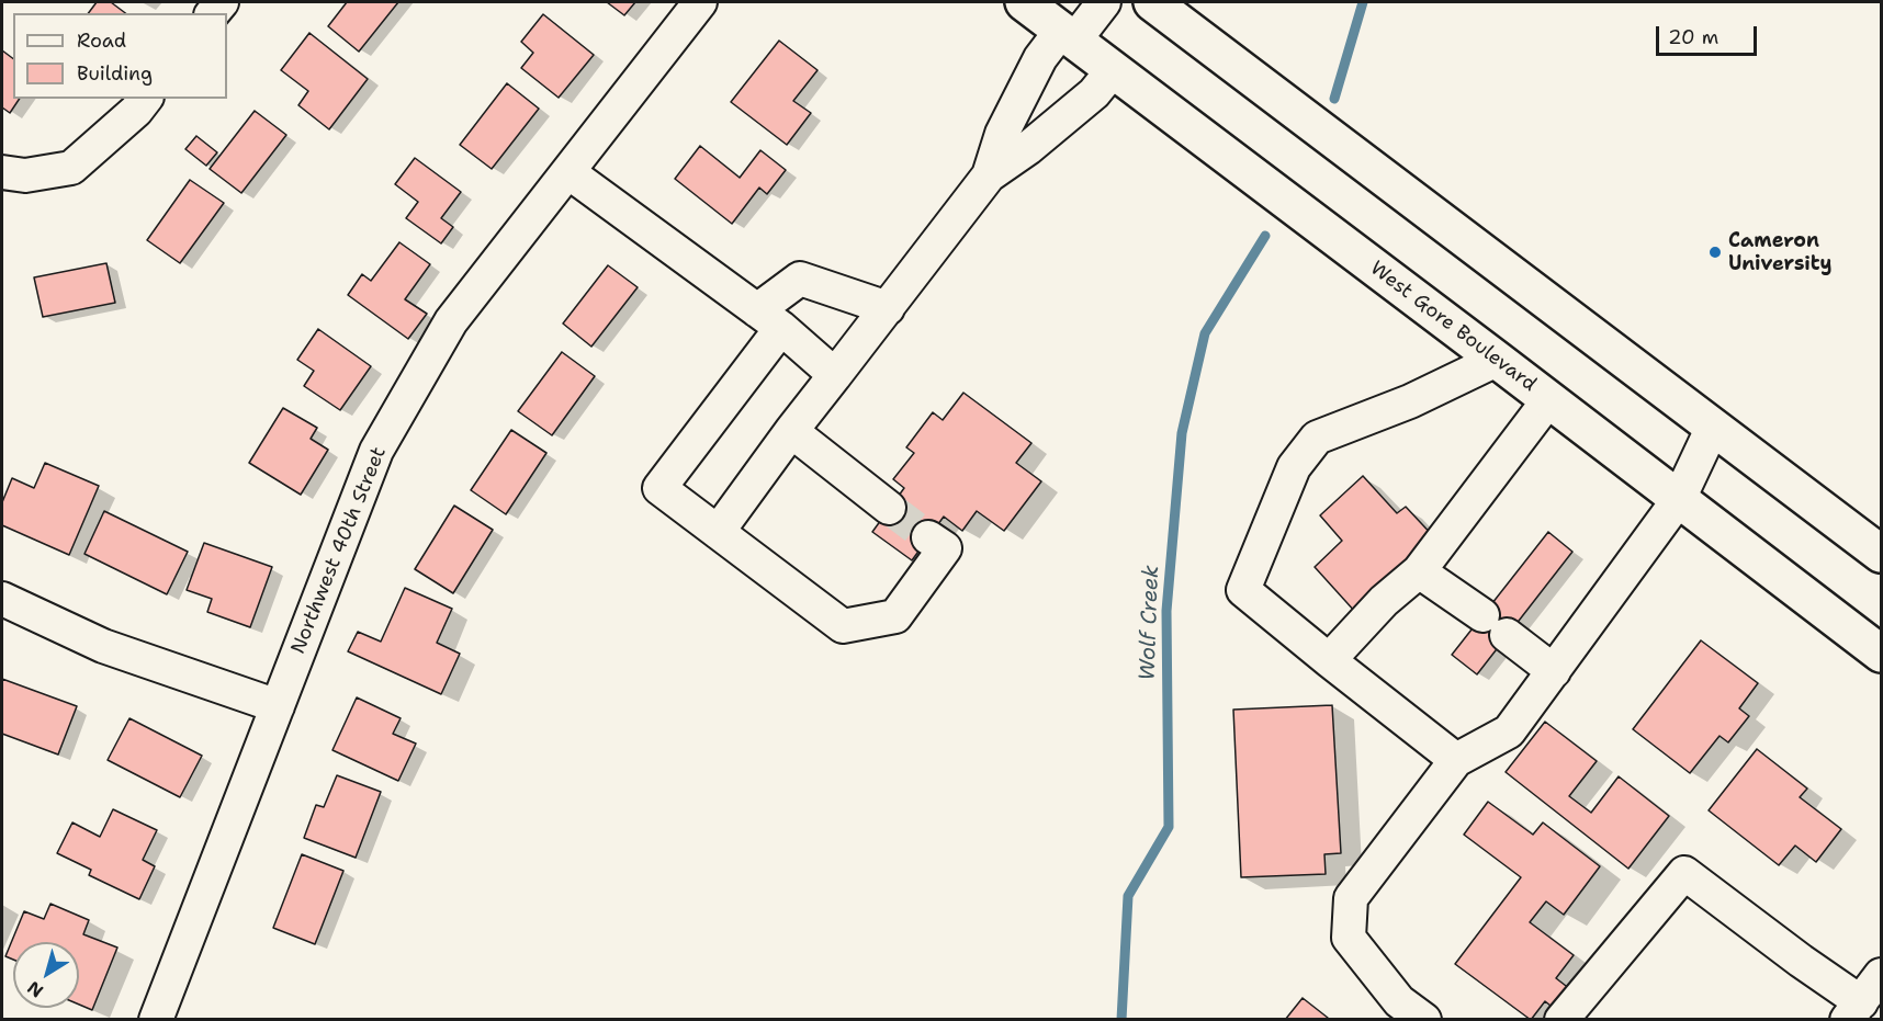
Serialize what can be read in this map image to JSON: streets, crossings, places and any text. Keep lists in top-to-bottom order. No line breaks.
{"streets":{"main road":["West Gore Boulevard"],"street":["Northwest 40th Street"]},"water":["Wolf Creek"],"places":["Cameron University"],"legend":["Road","Building"],"scale_bar":"20 m","north":"bottom left"}
